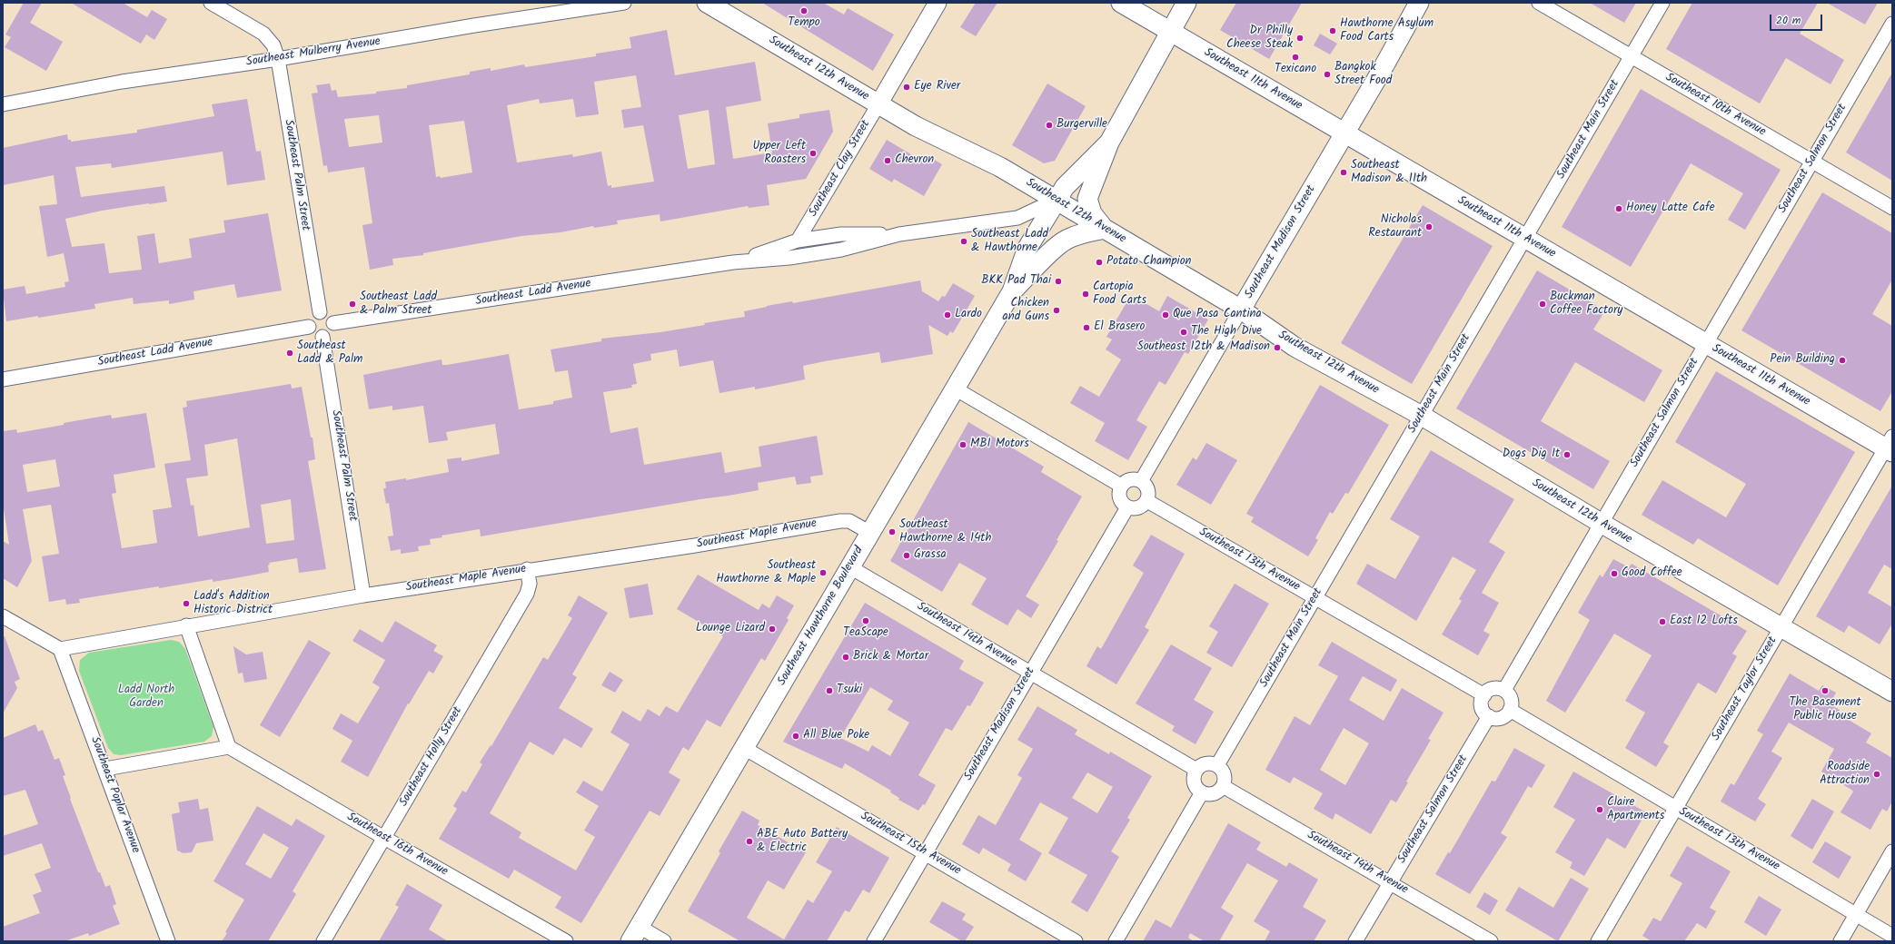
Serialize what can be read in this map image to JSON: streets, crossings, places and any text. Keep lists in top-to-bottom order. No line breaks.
{"streets":{"main road":["Southeast 12th Avenue","Southeast 11th Avenue","Southeast Madison Street","Southeast Hawthorne Boulevard"],"street":["Southeast Mulberry Avenue","Southeast 10th Avenue","Southeast Main Street","Southeast Salmon Street","Southeast Clay Street","Southeast Palm Street","Southeast Ladd Avenue","Southeast Maple Avenue","Southeast 13th Avenue","Southeast 14th Avenue","Southeast Taylor Street","Southeast Holly Street","Southeast Poplar Avenue","Southeast 15th Avenue","Southeast 16th Avenue"]},"crossings":[["Southeast Mulberry Avenue","Southeast Palm Street"],["Southeast 12th Avenue","Southeast Main Street"],["Southeast 12th Avenue","Southeast Salmon Street"],["Southeast 12th Avenue","Southeast Clay Street"],["Southeast 12th Avenue","Southeast Madison Street"],["Southeast 12th Avenue","Southeast Ladd Avenue"],["Southeast 12th Avenue","Southeast Hawthorne Boulevard"],["Southeast 12th Avenue","Southeast Taylor Street"],["Southeast 11th Avenue","Southeast Main Street"],["Southeast 11th Avenue","Southeast Salmon Street"],["Southeast 11th Avenue","Southeast Madison Street"],["Southeast 11th Avenue","Southeast Hawthorne Boulevard"],["Southeast 11th Avenue","Southeast Taylor Street"],["Southeast 10th Avenue","Southeast Main Street"],["Southeast 10th Avenue","Southeast Salmon Street"],["Southeast Main Street","Southeast 13th Avenue"],["Southeast Main Street","Southeast 14th Avenue"],["Southeast Salmon Street","Southeast 13th Avenue"],["Southeast Salmon Street","Southeast 14th Avenue"],["Southeast Clay Street","Southeast Ladd Avenue"],["Southeast Palm Street","Southeast Ladd Avenue"],["Southeast Palm Street","Southeast Maple Avenue"],["Southeast Madison Street","Southeast 13th Avenue"],["Southeast Madison Street","Southeast 14th Avenue"],["Southeast Madison Street","Southeast 15th Avenue"],["Southeast Ladd Avenue","Southeast Hawthorne Boulevard"],["Southeast Maple Avenue","Southeast Hawthorne Boulevard"],["Southeast Maple Avenue","Southeast Holly Street"],["Southeast Maple Avenue","Southeast Poplar Avenue"],["Southeast 13th Avenue","Southeast Taylor Street"],["Southeast Hawthorne Boulevard","Southeast 14th Avenue"],["Southeast Hawthorne Boulevard","Southeast 15th Avenue"],["Southeast Holly Street","Southeast 16th Avenue"]],"parks":["Ladd North Garden"],"places":["Tempo","Hawthorne Asylum Food Carts","Dr Philly Cheese Steak","Texicano","Bangkok Street Food","Eye River","Burgerville","Upper Left Roasters","Chevron","Southeast Madison & 11th","Honey Latte Cafe","Nicholas Restaurant","Southeast Ladd & Hawthorne","Potato Champion","BKK Pad Thai","Cartopia Food Carts","Southeast Ladd & Palm Street","Buckman Coffee Factory","Chicken and Guns","Lardo","Que Pasa Cantina","El Brasero","The High Dive","Southeast 12th & Madison","Southeast Ladd & Palm","Pein Building","MBI Motors","Dogs Dig It","Southeast Hawthorne & 14th","Grassa","Southeast Hawthorne & Maple","Good Coffee","Ladd's Addition Historic District","TeaScape","East 12 Lofts","Lounge Lizard","Brick & Mortar","Tsuki","The Basement Public House","All Blue Poke","Roadside Attraction","Claire Apartments","ABE Auto Battery & Electric"],"scale_bar":"20 m"}
